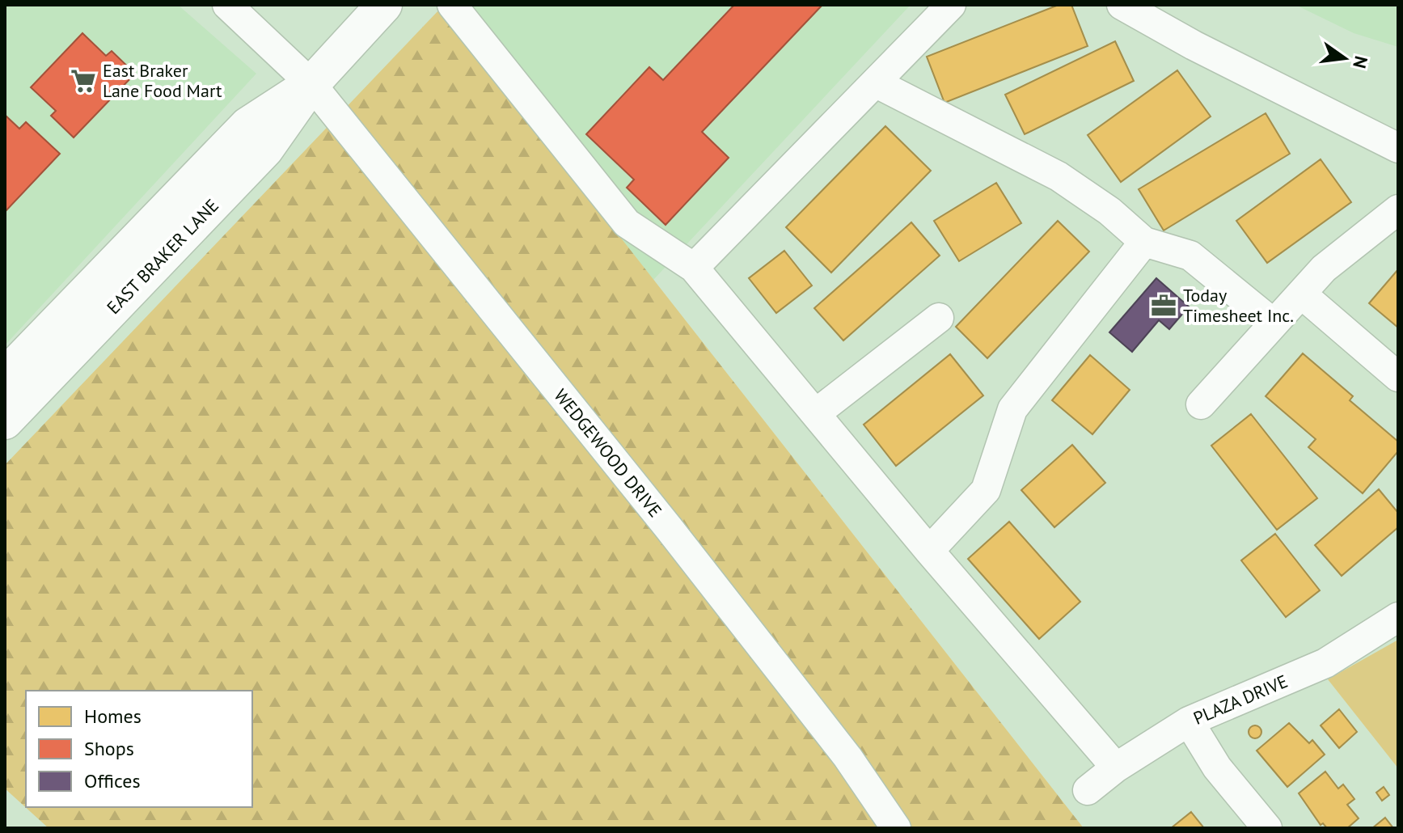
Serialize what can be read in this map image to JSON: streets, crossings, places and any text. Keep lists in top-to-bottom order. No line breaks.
{"streets":{"main road":["EAST BRAKER LANE"],"street":["WEDGEWOOD DRIVE","PLAZA DRIVE"]},"crossings":[["EAST BRAKER LANE","WEDGEWOOD DRIVE"]],"places":{"supermarket":["East Braker Lane Food Mart"],"office":["Today Timesheet Inc."]},"legend":["Homes","Shops","Offices"],"north":"right"}
